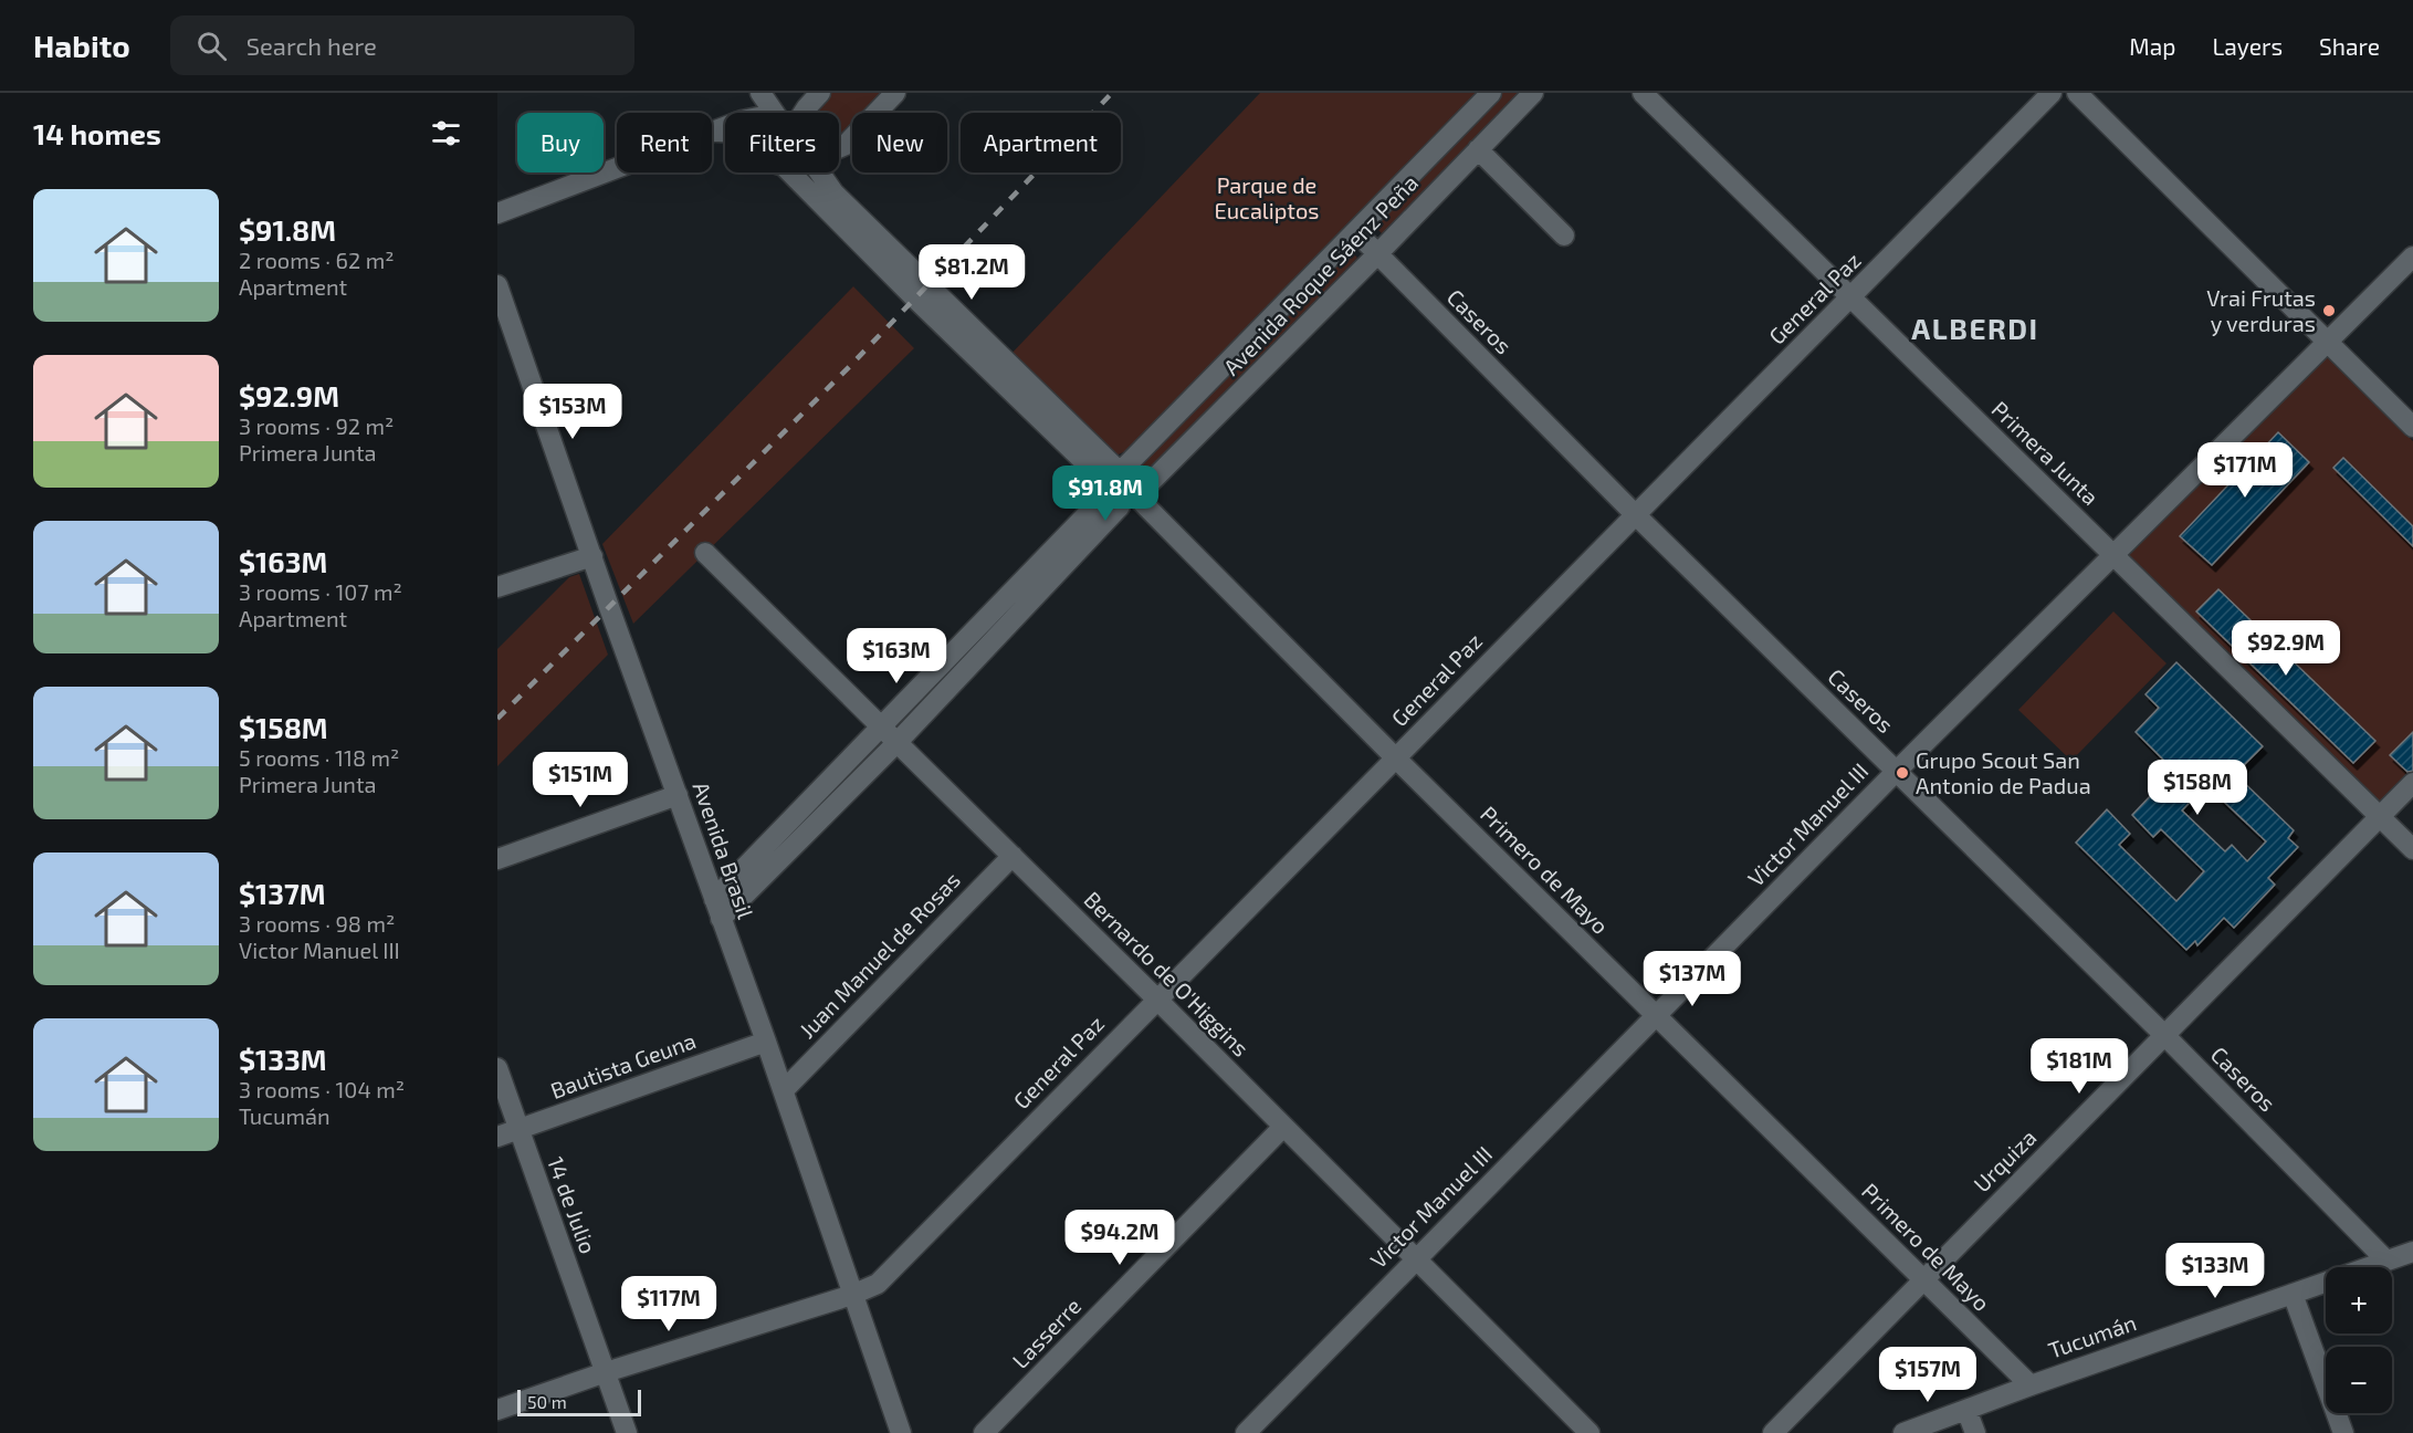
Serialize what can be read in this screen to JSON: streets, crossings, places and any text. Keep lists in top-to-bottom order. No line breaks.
{"streets":{"street":["Avenida Roque Sáenz Peña","General Paz","Caseros","Primera Junta","Victor Manuel III","Avenida Brasil","Primero de Mayo","Juan Manuel de Rosas","Bernardo de O'Higgins","Bautista Geuna","Urquiza","14 de Julio","Lasserre","Tucumán"]},"crossings":[["Avenida Roque Sáenz Peña","Caseros"],["Avenida Roque Sáenz Peña","Avenida Brasil"],["Avenida Roque Sáenz Peña","Primero de Mayo"],["Avenida Roque Sáenz Peña","Bernardo de O'Higgins"],["General Paz","Caseros"],["General Paz","Primera Junta"],["General Paz","Avenida Brasil"],["General Paz","Primero de Mayo"],["General Paz","Bernardo de O'Higgins"],["General Paz","14 de Julio"],["Caseros","Victor Manuel III"],["Caseros","Urquiza"],["Caseros","Tucumán"],["Primera Junta","Victor Manuel III"],["Primera Junta","Urquiza"],["Victor Manuel III","Primero de Mayo"],["Victor Manuel III","Bernardo de O'Higgins"],["Avenida Brasil","Juan Manuel de Rosas"],["Avenida Brasil","Bautista Geuna"],["Primero de Mayo","Urquiza"],["Primero de Mayo","Tucumán"],["Juan Manuel de Rosas","Bernardo de O'Higgins"],["Bernardo de O'Higgins","Lasserre"],["Bautista Geuna","14 de Julio"]],"districts":["ALBERDI"],"parks":["Parque de Eucaliptos"],"places":["Vrai Frutas y verduras","Grupo Scout San Antonio de Padua"],"scale_bar":"50 m","page":{"header":"Habito","search":"Search here","nav":["Map","Layers","Share"],"heading":"14 homes","chip":["Buy","Rent","Filters","New","Apartment"],"list":[{"name":"$91.8M","note":"2 rooms · 62 m² · Apartment"},{"name":"$92.9M","note":"3 rooms · 92 m² · Primera Junta"},{"name":"$163M","note":"3 rooms · 107 m² · Apartment"},{"name":"$158M","note":"5 rooms · 118 m² · Primera Junta"},{"name":"$137M","note":"3 rooms · 98 m² · Victor Manuel III"},{"name":"$133M","note":"3 rooms · 104 m² · Tucumán"}],"price":["$81.2M","$153M","$171M","$91.8M","$92.9M","$163M","$151M","$158M","$137M","$181M","$94.2M","$133M","$117M","$157M"],"map_buttons":["+","−"],"scale":"50 m"}}
